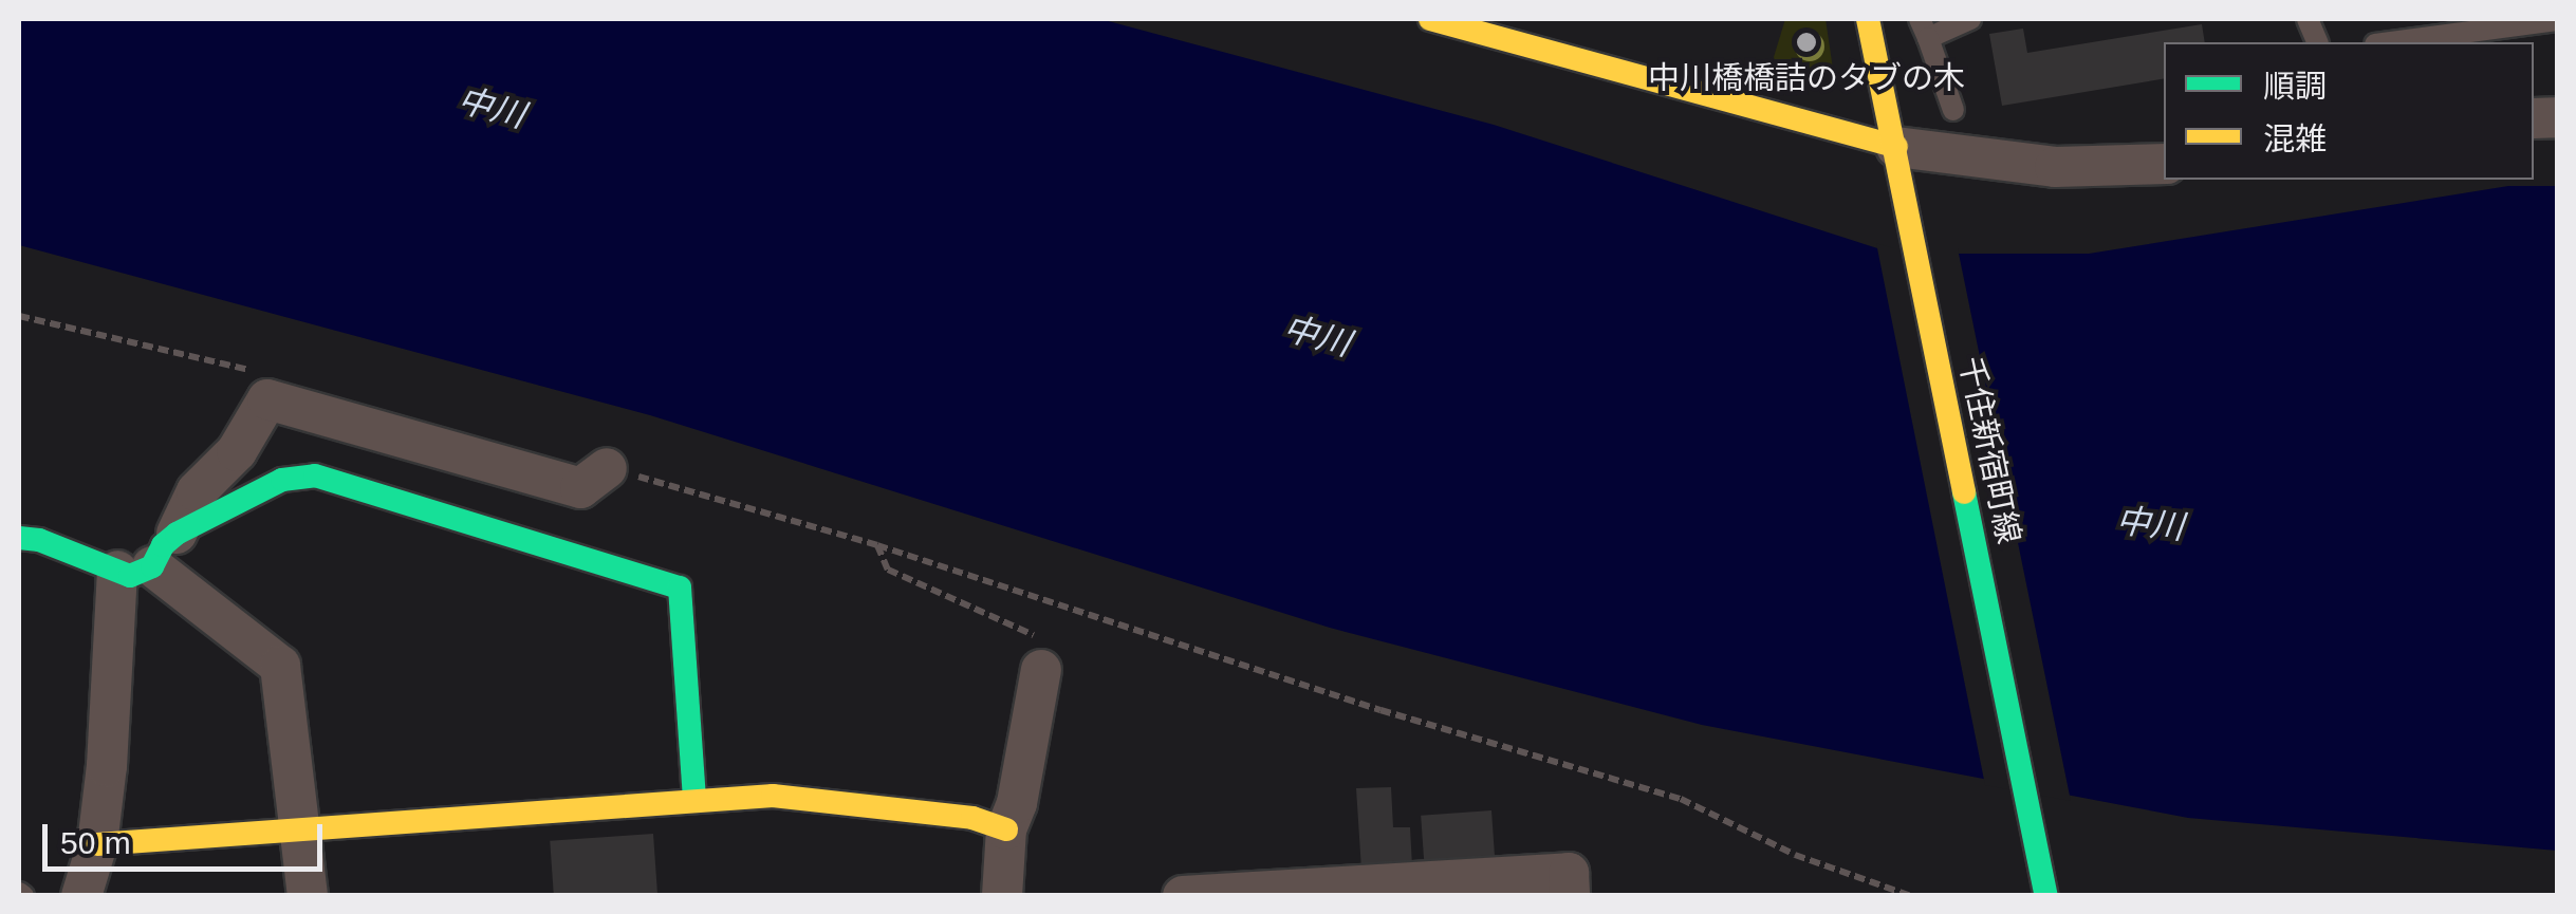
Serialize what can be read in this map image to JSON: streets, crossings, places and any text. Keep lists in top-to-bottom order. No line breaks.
{"streets":{"street":["千住新宿町線"]},"water":["中川"],"places":["中川橋橋詰のタブの木"],"legend":["順調","混雑"],"scale_bar":"50 m"}
